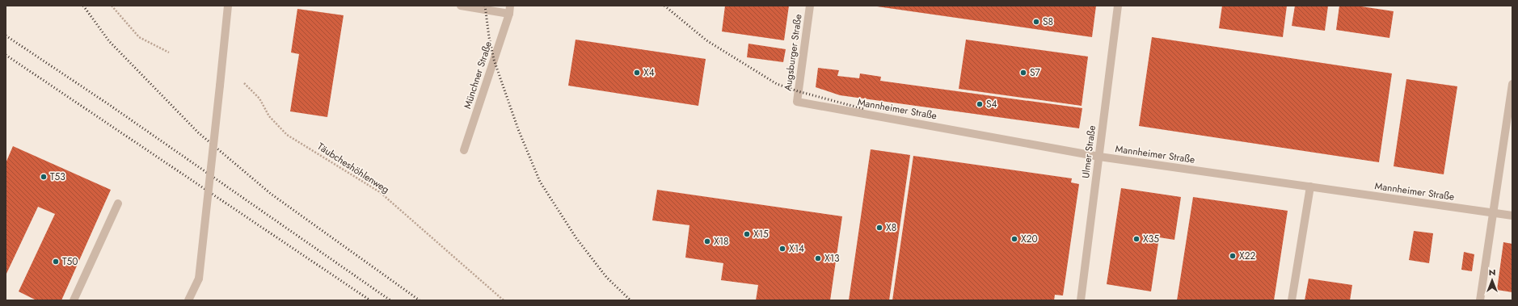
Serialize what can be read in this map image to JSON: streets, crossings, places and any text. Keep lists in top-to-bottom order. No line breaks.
{"streets":{"lane":["Augsburger Straße","Münchner Straße","Mannheimer Straße","Ulmer Straße"],"path":["Täubcheshöhlenweg"]},"crossings":[["Augsburger Straße","Mannheimer Straße"],["Mannheimer Straße","Ulmer Straße"]],"places":["S8","X4","S7","S4","T53","X8","X15","X20","X35","X18","X14","X22","X13","T50"],"north":"top"}
